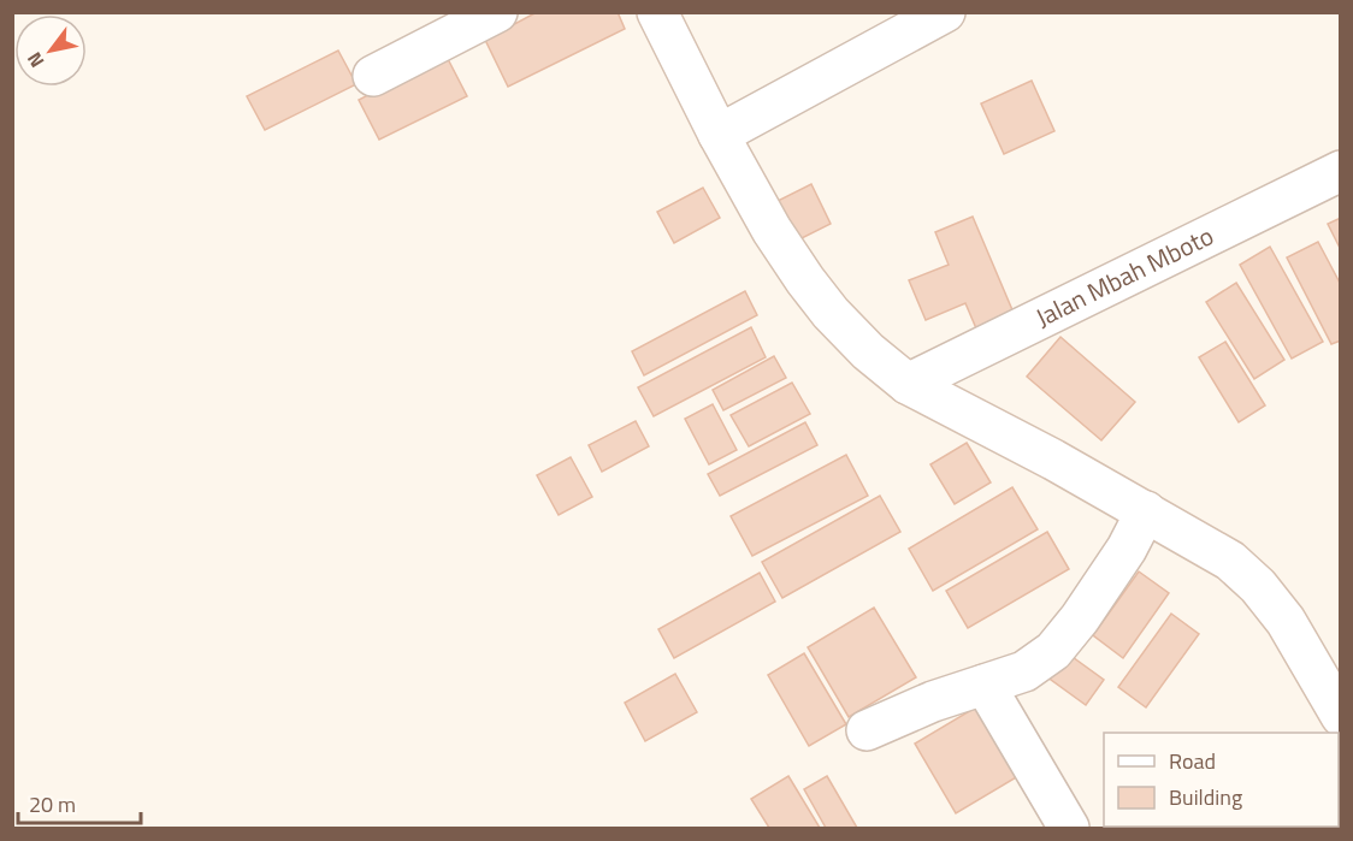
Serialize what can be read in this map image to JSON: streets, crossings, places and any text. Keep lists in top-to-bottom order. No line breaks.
{"streets":{"street":["Jalan Mbah Mboto"]},"legend":["Road","Building"],"scale_bar":"20 m","north":"bottom left"}
